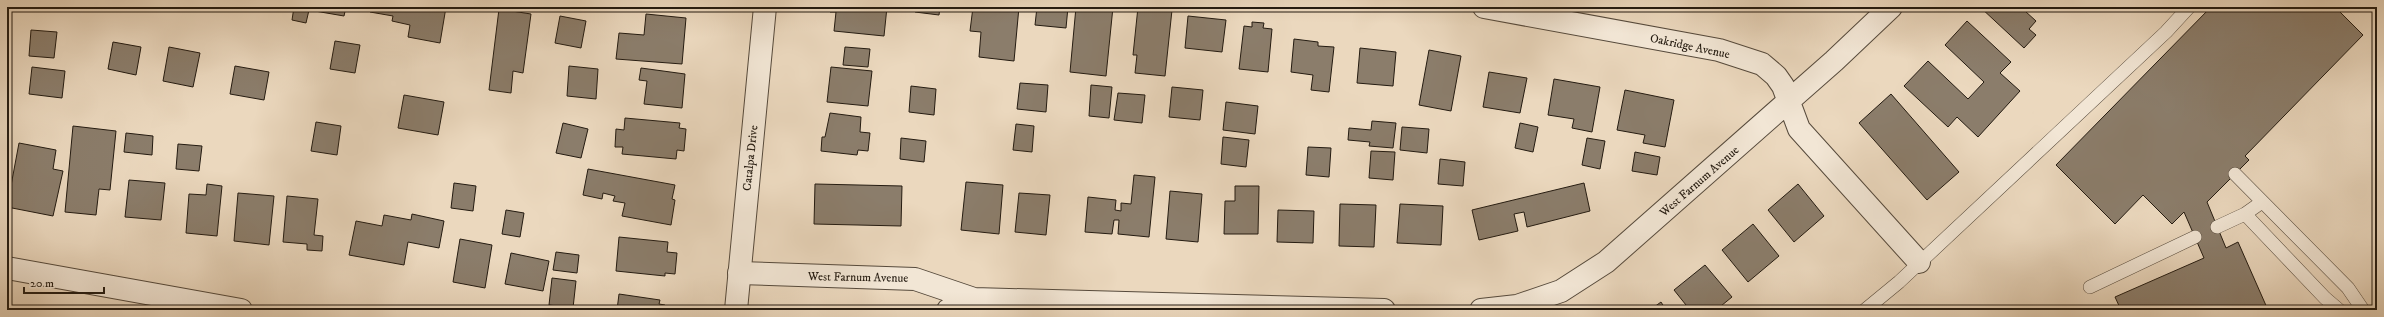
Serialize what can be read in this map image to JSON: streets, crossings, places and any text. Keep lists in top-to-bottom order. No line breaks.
{"streets":{"street":["Oakridge Avenue","Catalpa Drive","West Farnum Avenue"]},"crossings":[["Oakridge Avenue","West Farnum Avenue"],["Catalpa Drive","West Farnum Avenue"]],"scale_bar":"20 m"}
